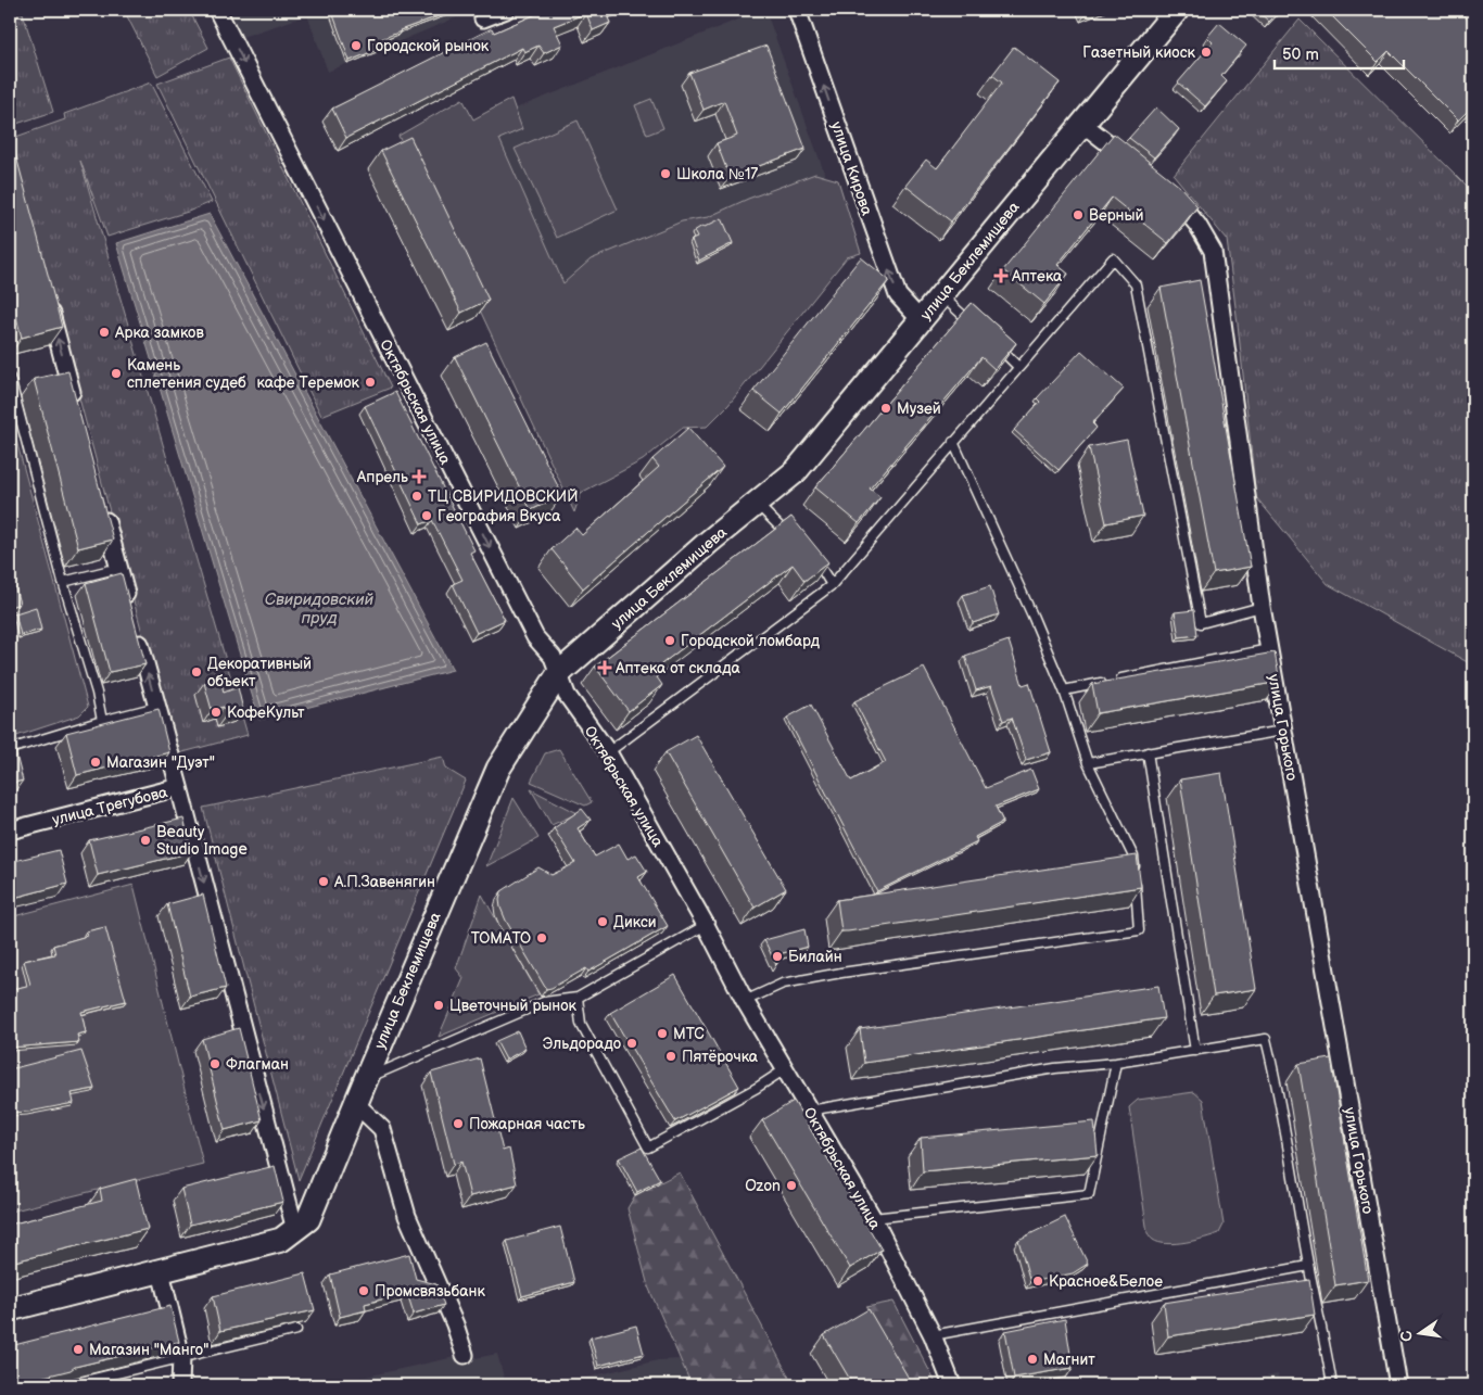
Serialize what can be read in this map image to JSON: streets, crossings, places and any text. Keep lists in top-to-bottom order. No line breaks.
{"streets":{"main road":["улица Беклемищева"],"street":["улица Кирова","Октябрьская улица","улица Горького","улица Трегубова"]},"crossings":[["улица Кирова","улица Беклемищева"],["улица Беклемищева","Октябрьская улица"]],"one_way":["улица Кирова","Октябрьская улица"],"water":["Свиридовский пруд"],"places":{"other":["Городской рынок","Газетный киоск","Школа №17","Верный","Арка замков","Камень сплетения судеб","кафе Теремок","Музей","ТЦ СВИРИДОВСКИЙ","География Вкуса","Городской ломбард","Декоративный объект","КофеКульт","Магазин \"Дуэт\"","Beauty Studio Image","А.П.Завенягин","Дикси","ТОМАТО","Билайн","Цветочный рынок","МТС","Эльдорадо","Пятёрочка","Флагман","Пожарная часть","Ozon","Красное&Белое","Промсвязьбанк","Магазин \"Манго\"","Магнит"],"health":["Аптека","Апрель","Аптека от склада"]},"scale_bar":"50 m","north":"left"}
